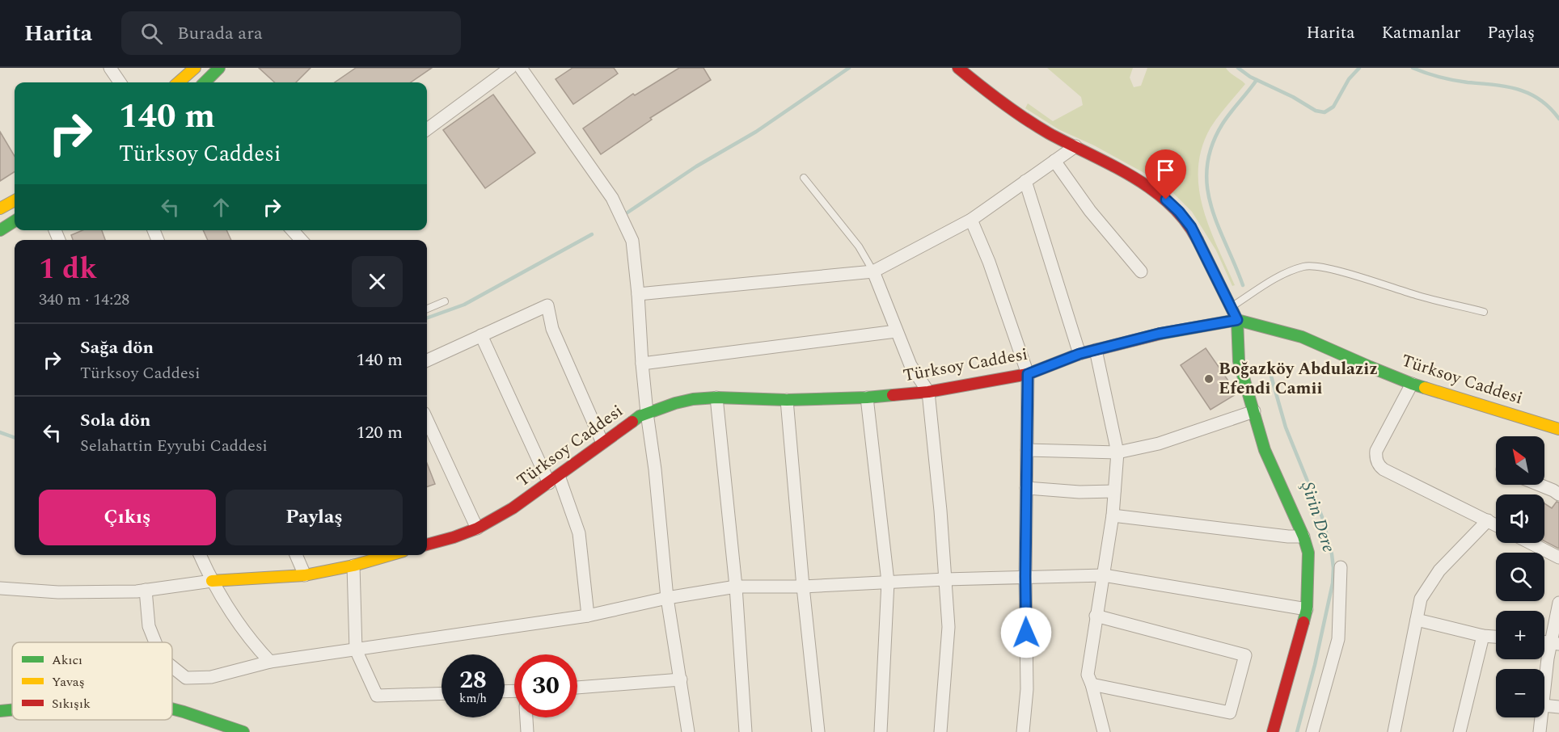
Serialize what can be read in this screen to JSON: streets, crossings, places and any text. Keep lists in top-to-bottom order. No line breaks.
{"streets":{"street":["Türksoy Caddesi"]},"water":["Şirin Dere"],"places":["Boğazköy Abdulaziz Efendi Camii"],"legend":["Akıcı","Yavaş","Sıkışık"],"north":"top left","page":{"header":"Harita","search":"Burada ara","nav":["Harita","Katmanlar","Paylaş"],"turn":["140 m","Türksoy Caddesi"],"heading":["1 dk","340 m · 14:28"],"list":[{"name":"Sağa dön","note":"Türksoy Caddesi","value":"140 m"},{"name":"Sola dön","note":"Selahattin Eyyubi Caddesi","value":"120 m"}],"map_buttons":["+","−"],"buttons":["Çıkış","Paylaş"],"speed":"28 km/h","limit":"30"}}
